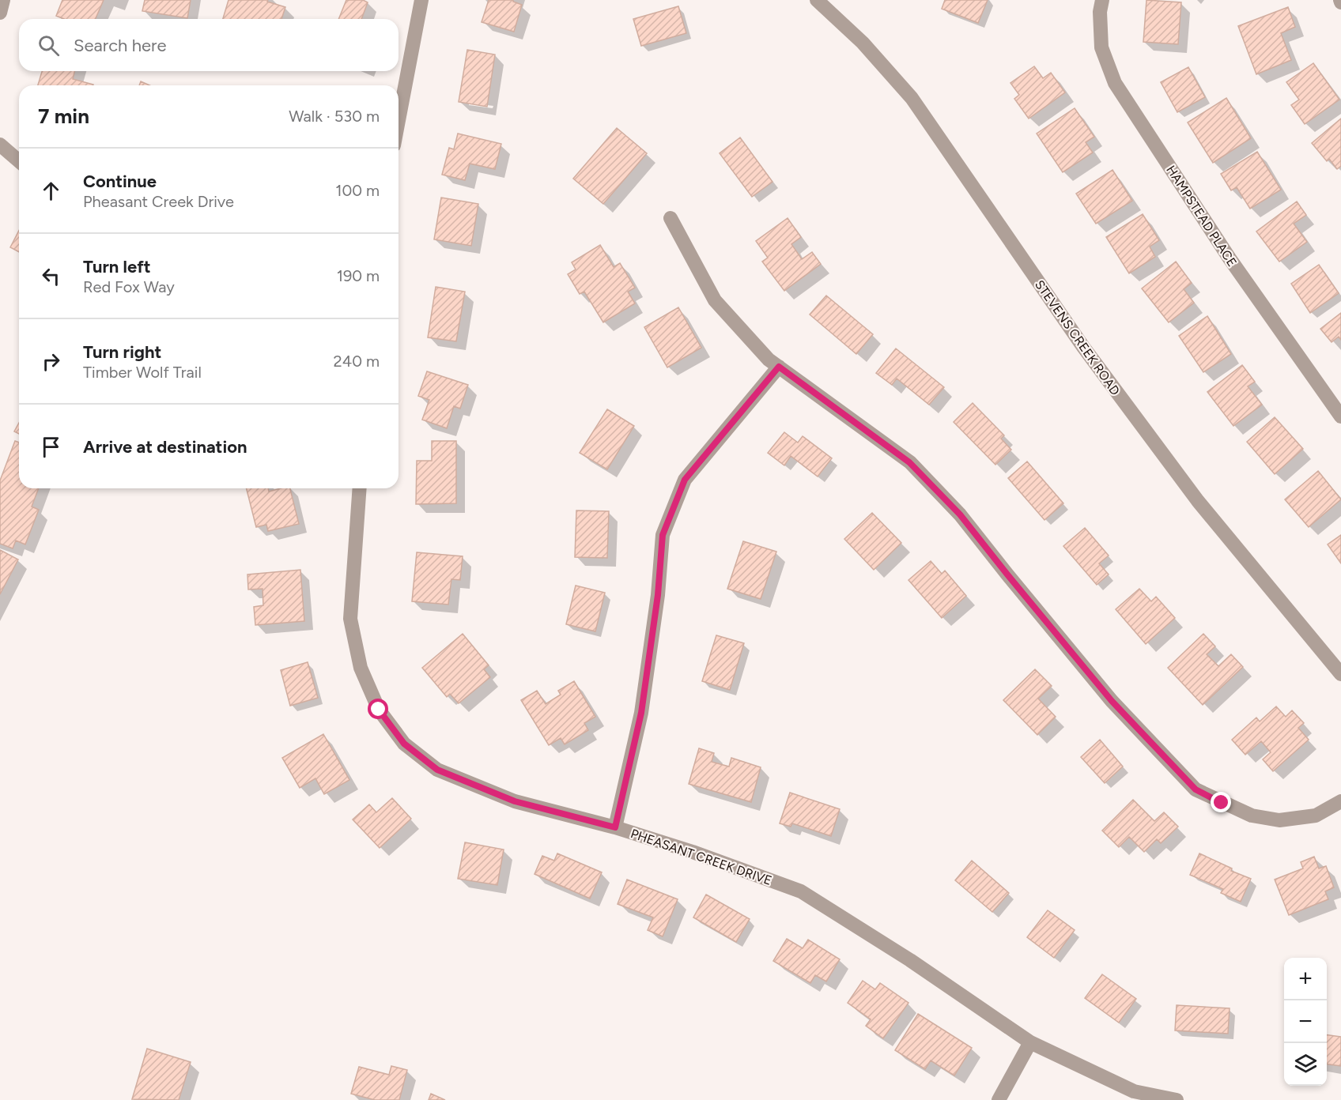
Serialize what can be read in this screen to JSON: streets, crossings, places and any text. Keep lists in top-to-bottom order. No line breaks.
{"streets":{"street":["HAMPSTEAD PLACE","STEVENS CREEK ROAD","PHEASANT CREEK DRIVE"]},"page":{"search":"Search here","heading":["7 min","Walk · 530 m"],"list":[["Continue","Pheasant Creek Drive","100 m"],["Turn left","Red Fox Way","190 m"],["Turn right","Timber Wolf Trail","240 m"],"Arrive at destination"],"map_buttons":["+","−"]}}
